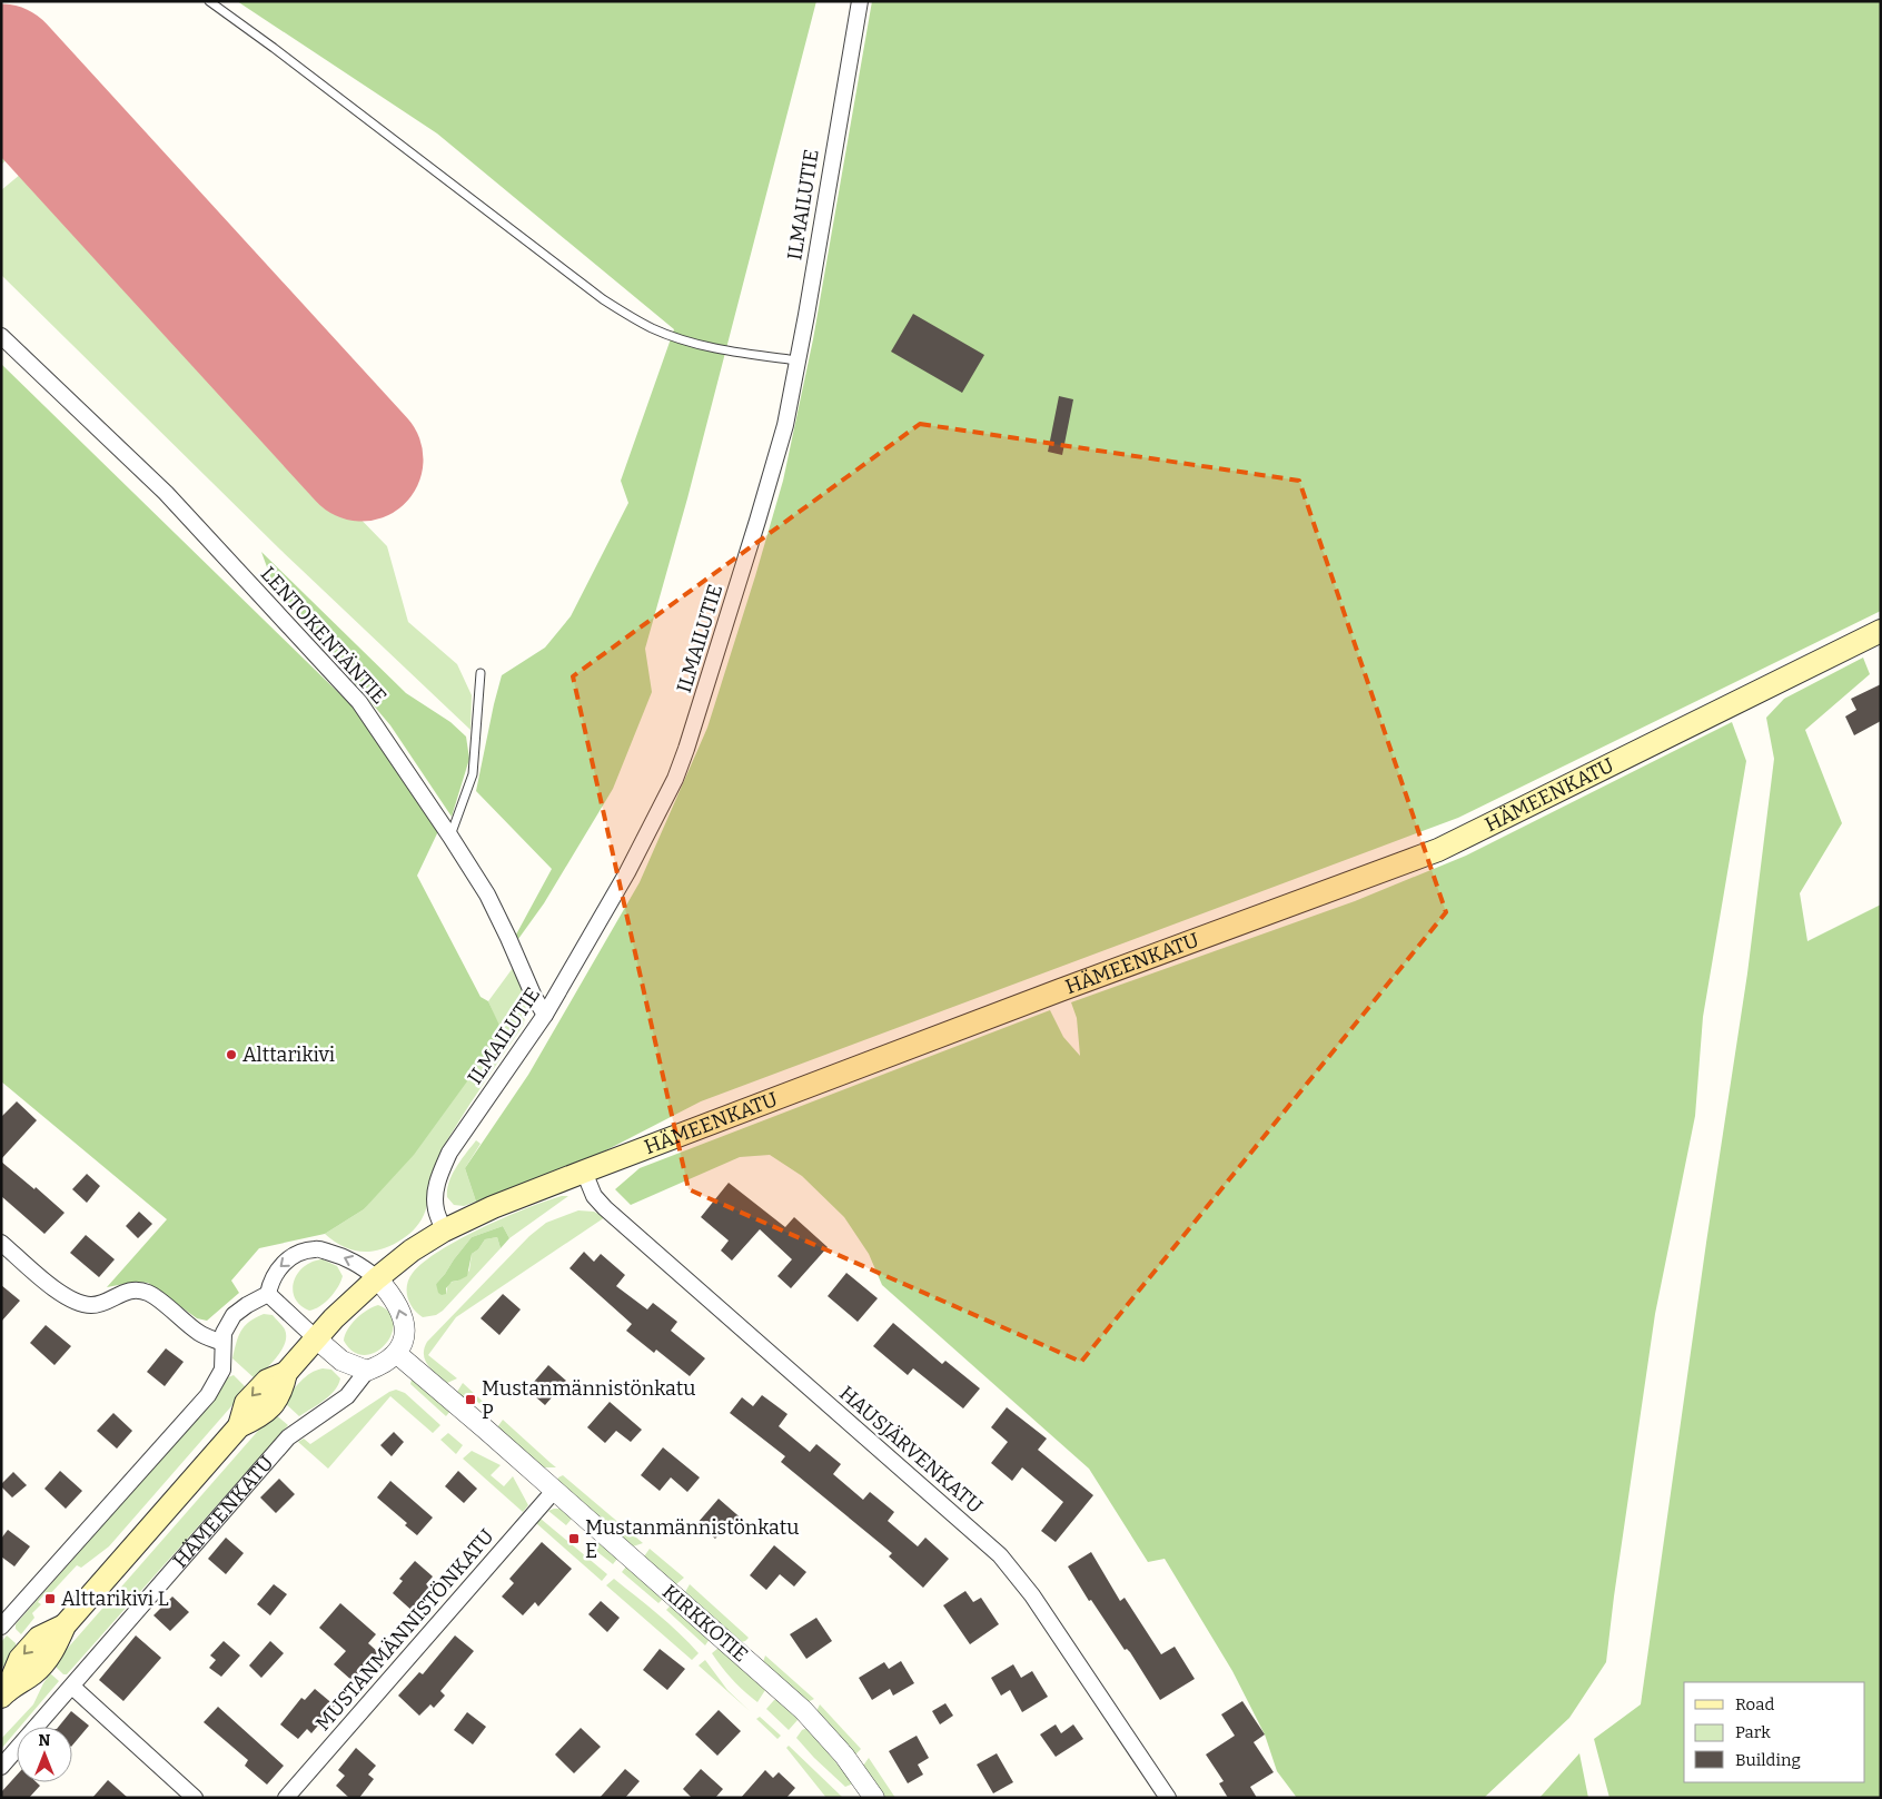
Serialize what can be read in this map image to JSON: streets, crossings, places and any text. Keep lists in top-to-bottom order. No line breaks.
{"streets":{"main road":["HÄMEENKATU"],"street":["ILMAILUTIE","LENTOKENTÄNTIE","HAUSJÄRVENKATU","KIRKKOTIE","MUSTANMÄNNISTÖNKATU"]},"crossings":[["ILMAILUTIE","LENTOKENTÄNTIE"],["ILMAILUTIE","HÄMEENKATU"],["HÄMEENKATU","HAUSJÄRVENKATU"],["HÄMEENKATU","KIRKKOTIE"],["KIRKKOTIE","MUSTANMÄNNISTÖNKATU"]],"places":{"other":["Alttarikivi"],"transit":["Mustanmännistönkatu P","Mustanmännistönkatu E","Alttarikivi L"]},"legend":["Road","Park","Building"],"north":"top"}
